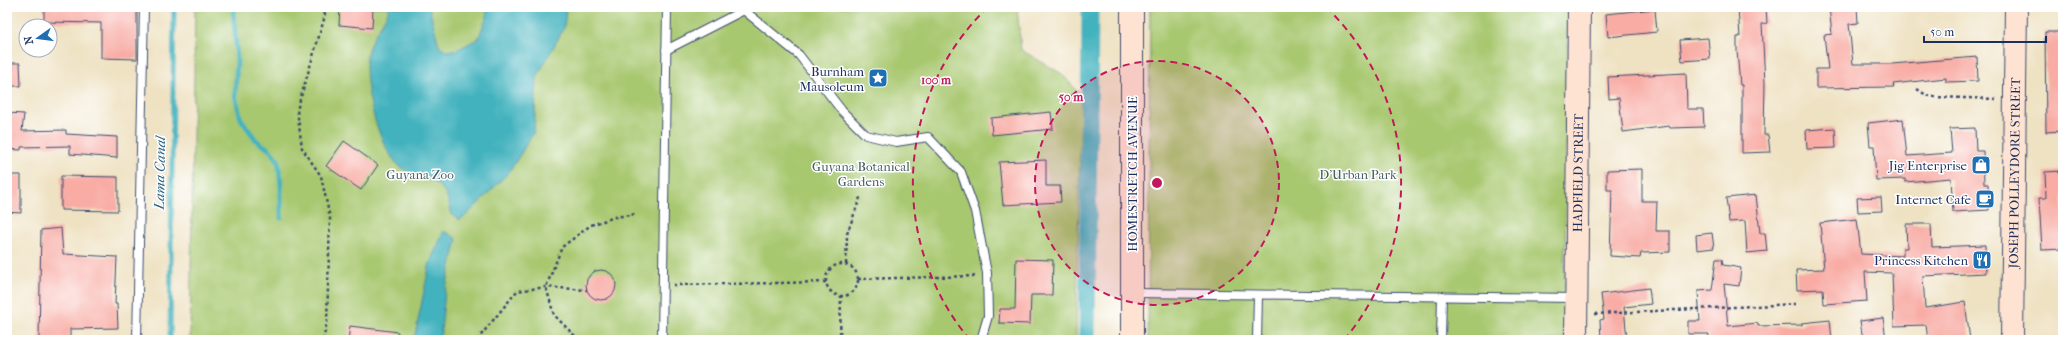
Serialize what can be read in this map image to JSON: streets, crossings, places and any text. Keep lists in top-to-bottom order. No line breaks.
{"streets":{"street":["HADFIELD STREET","HOMESTRETCH AVENUE","JOSEPH POLLEYDORE STREET"]},"water":["Lama Canal"],"parks":["Guyana Botanical Gardens","Guyana Zoo","D'Urban Park"],"places":{"place":["Burnham Mausoleum"],"shop":["Jig Enterprise"],"cafe":["Internet Cafe"],"restaurant":["Princess Kitchen"]},"scale_bar":"50 m","north":"left","rings":["100 m","50 m"]}
